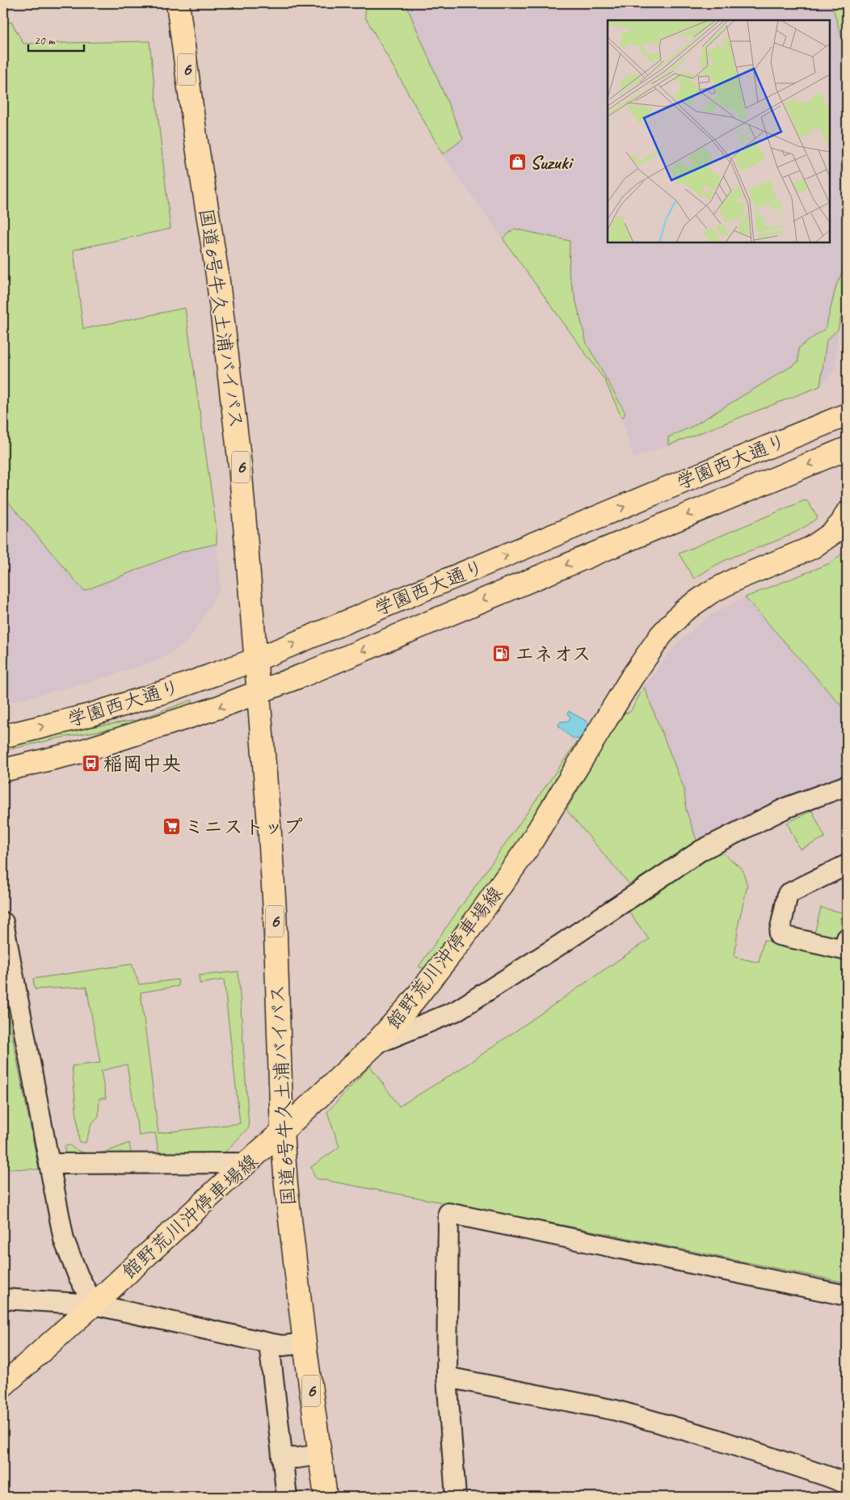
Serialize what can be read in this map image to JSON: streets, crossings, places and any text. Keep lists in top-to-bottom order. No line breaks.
{"streets":{"main road":["6","国道6号牛久土浦バイパス","学園西大通り","館野荒川沖停車場線"]},"crossings":[["6","国道6号牛久土浦バイパス"],["6","学園西大通り"],["国道6号牛久土浦バイパス","学園西大通り"],["国道6号牛久土浦バイパス","館野荒川沖停車場線"]],"places":{"shop":["Suzuki"],"fuel station":["エネオス"],"bus stop":["稲岡中央"],"supermarket":["ミニストップ"]},"scale_bar":"20 m"}
